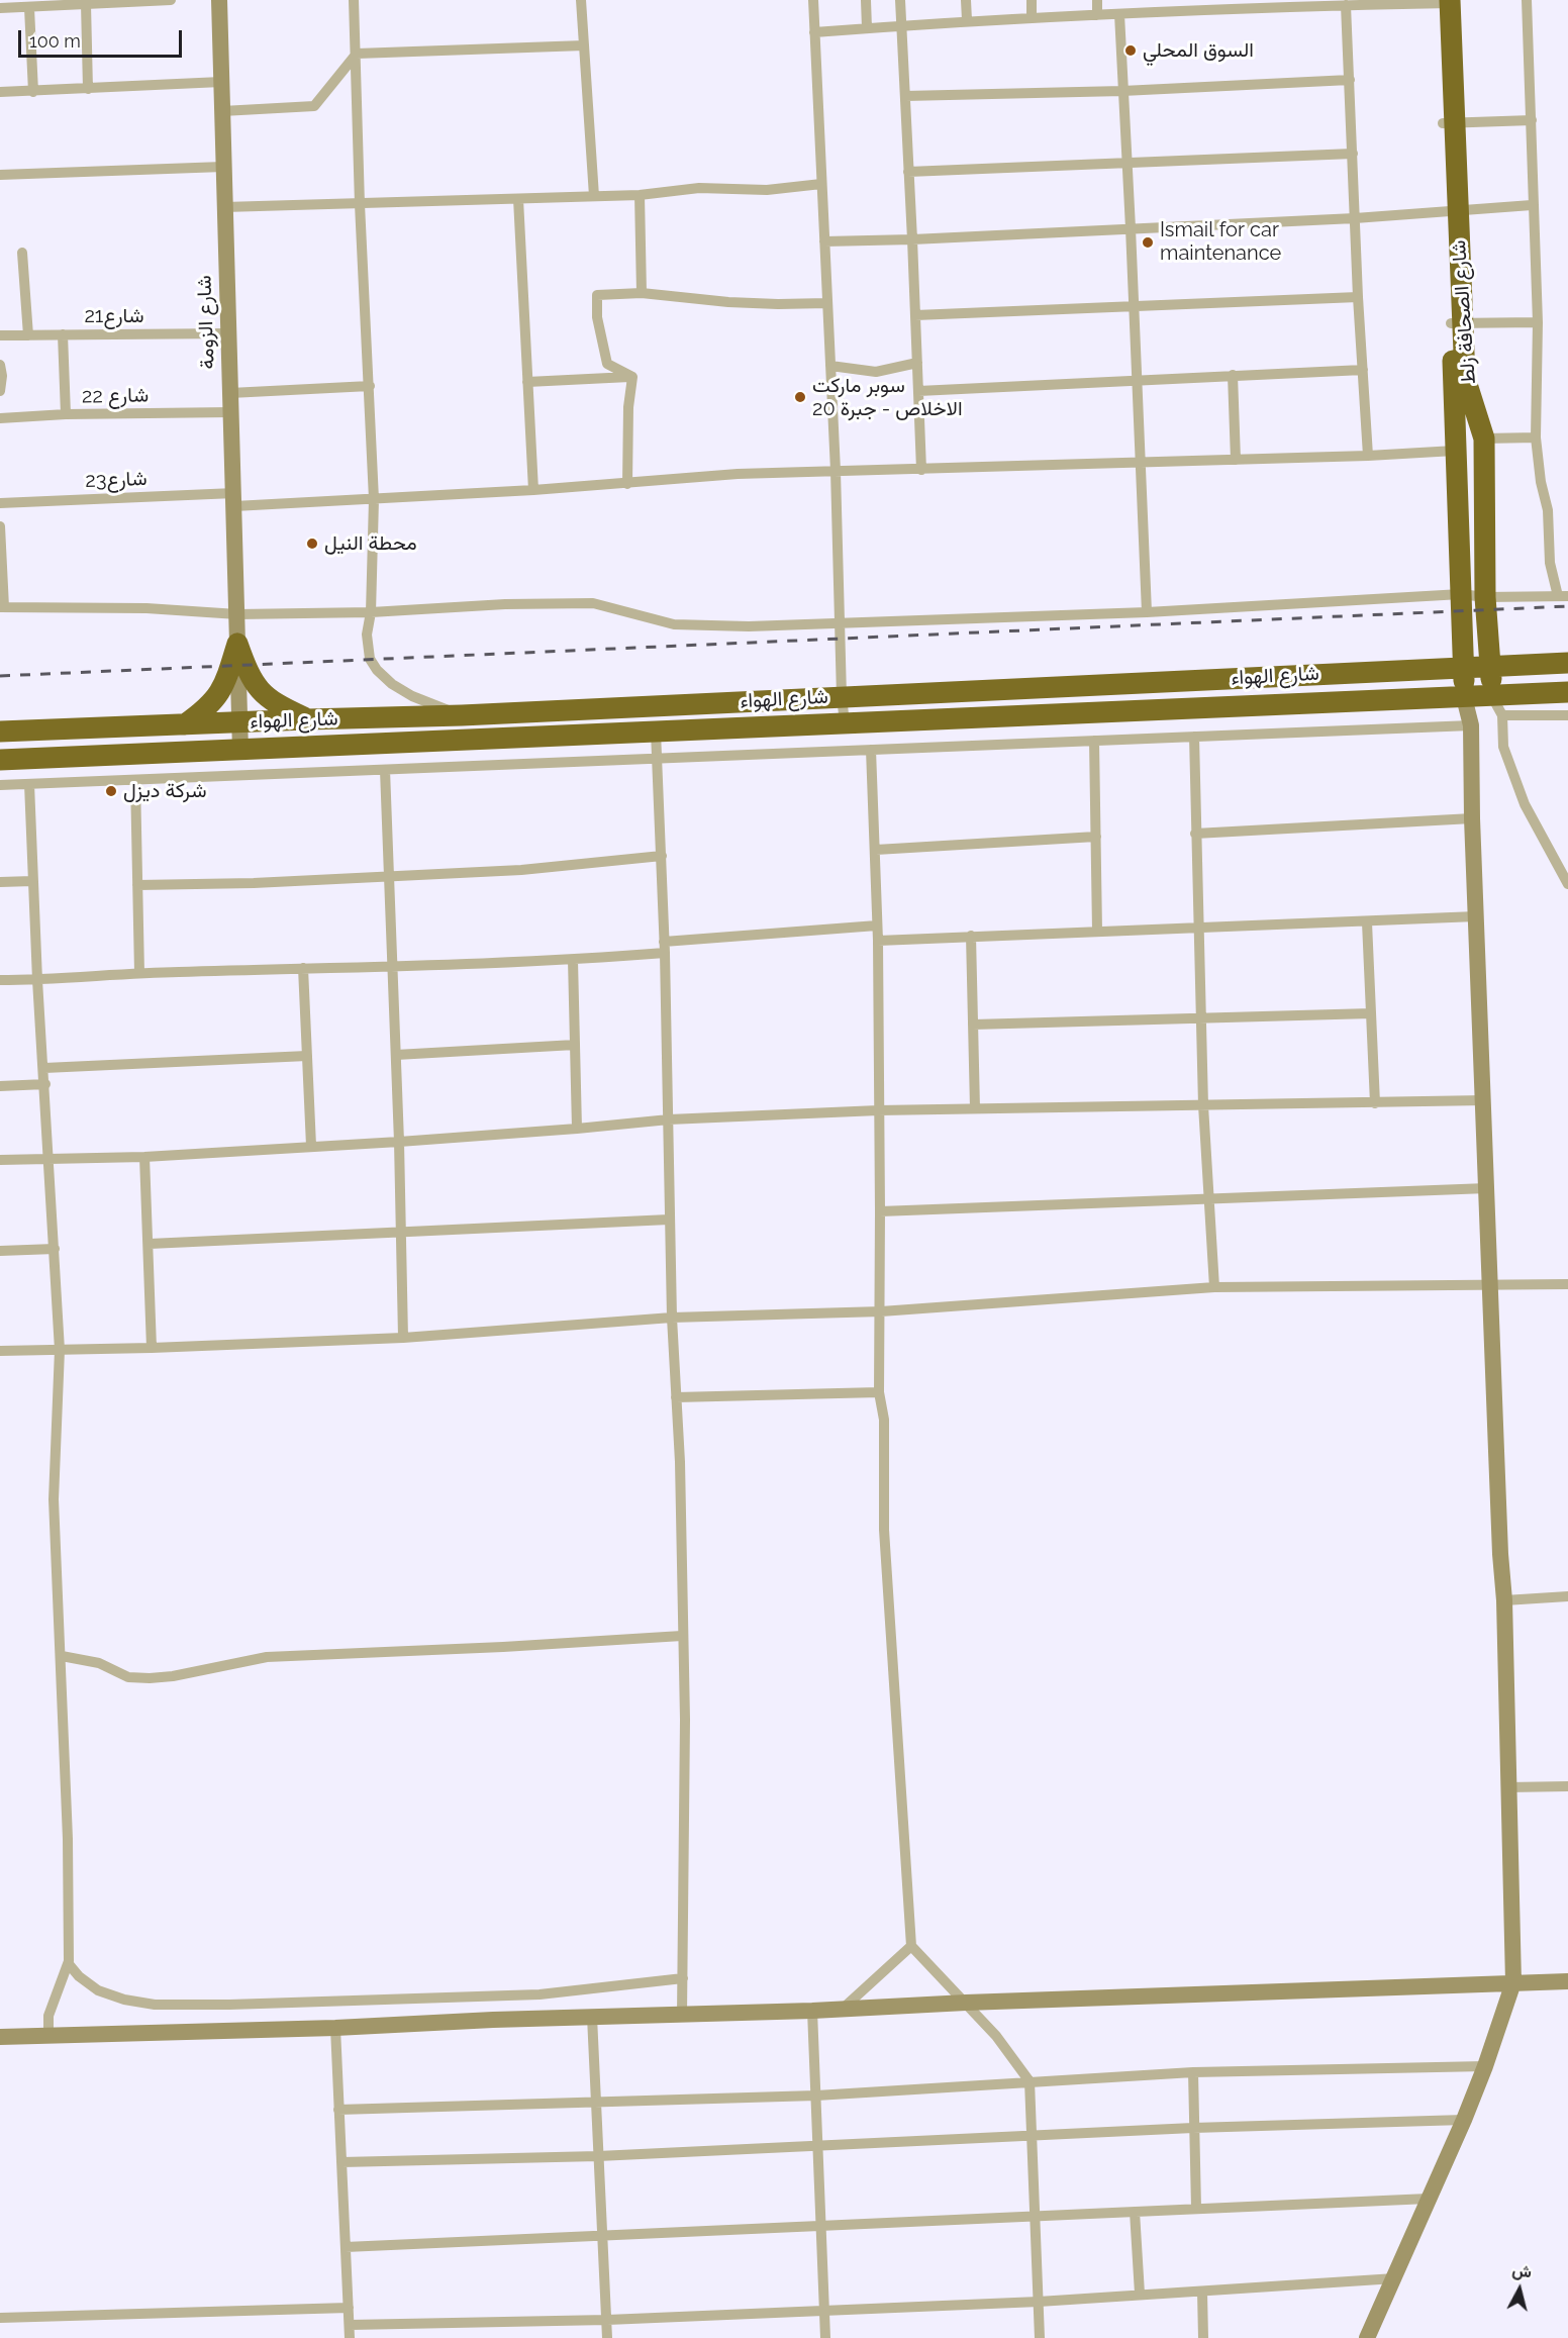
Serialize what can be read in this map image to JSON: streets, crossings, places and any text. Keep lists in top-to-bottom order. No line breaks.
{"streets":{"highway":["شارع الصحافة زلط","شارع الهواء"],"street":["شارع21","شارع الزومة","شارع 22","شارع23"]},"crossings":[["شارع الصحافة زلط","شارع23"],["شارع الصحافة زلط","شارع الهواء"],["شارع21","شارع الزومة"],["شارع الزومة","شارع 22"],["شارع الزومة","شارع23"],["شارع الزومة","شارع الهواء"]],"places":["السوق المحلي","Ismail for car maintenance","سوبر ماركت الاخلاص - جبرة 20","محطة النيل","شركة ديزل"],"scale_bar":"100 m","north":"top"}
